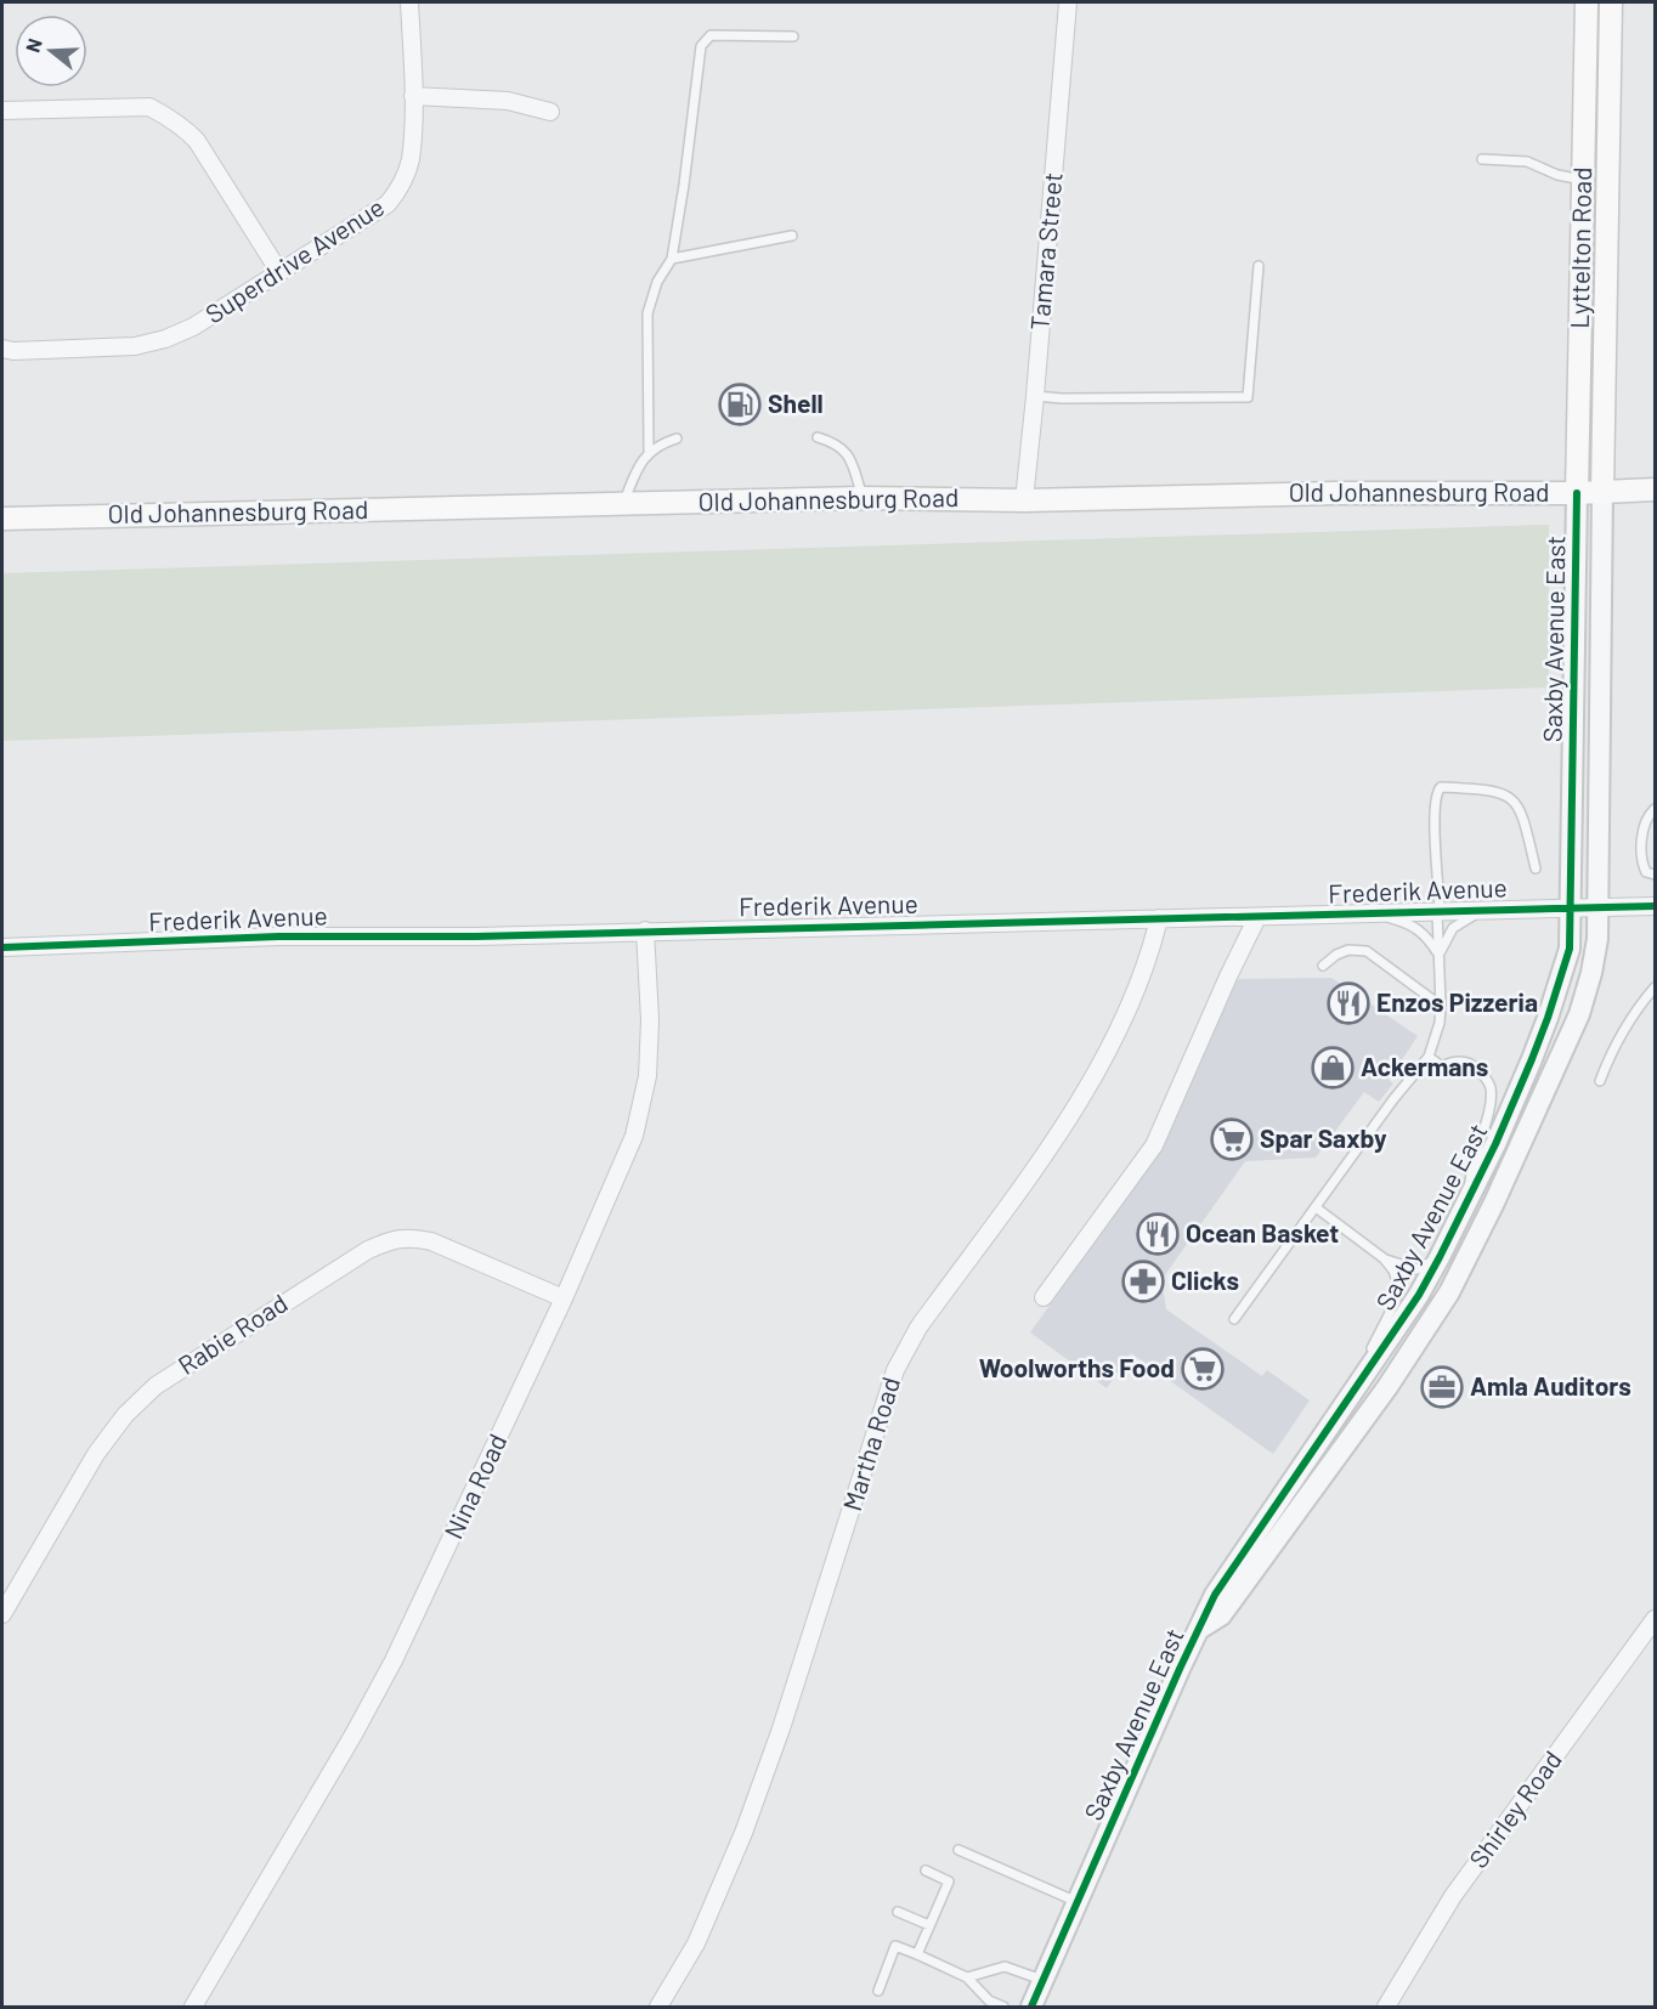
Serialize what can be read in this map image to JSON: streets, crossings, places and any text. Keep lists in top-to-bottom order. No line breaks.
{"streets":{"main road":["Lyttelton Road","Old Johannesburg Road"],"street":["Tamara Street","Superdrive Avenue","Saxby Avenue East","Frederik Avenue","Rabie Road","Martha Road","Nina Road","Shirley Road"]},"crossings":[["Lyttelton Road","Old Johannesburg Road"],["Lyttelton Road","Saxby Avenue East"],["Tamara Street","Old Johannesburg Road"],["Old Johannesburg Road","Saxby Avenue East"],["Saxby Avenue East","Frederik Avenue"],["Frederik Avenue","Martha Road"],["Frederik Avenue","Nina Road"],["Rabie Road","Nina Road"]],"places":{"fuel station":["Shell"],"restaurant":["Enzos Pizzeria","Ocean Basket"],"shop":["Ackermans"],"supermarket":["Spar Saxby","Woolworths Food"],"pharmacy":["Clicks"],"office":["Amla Auditors"]},"north":"left"}
